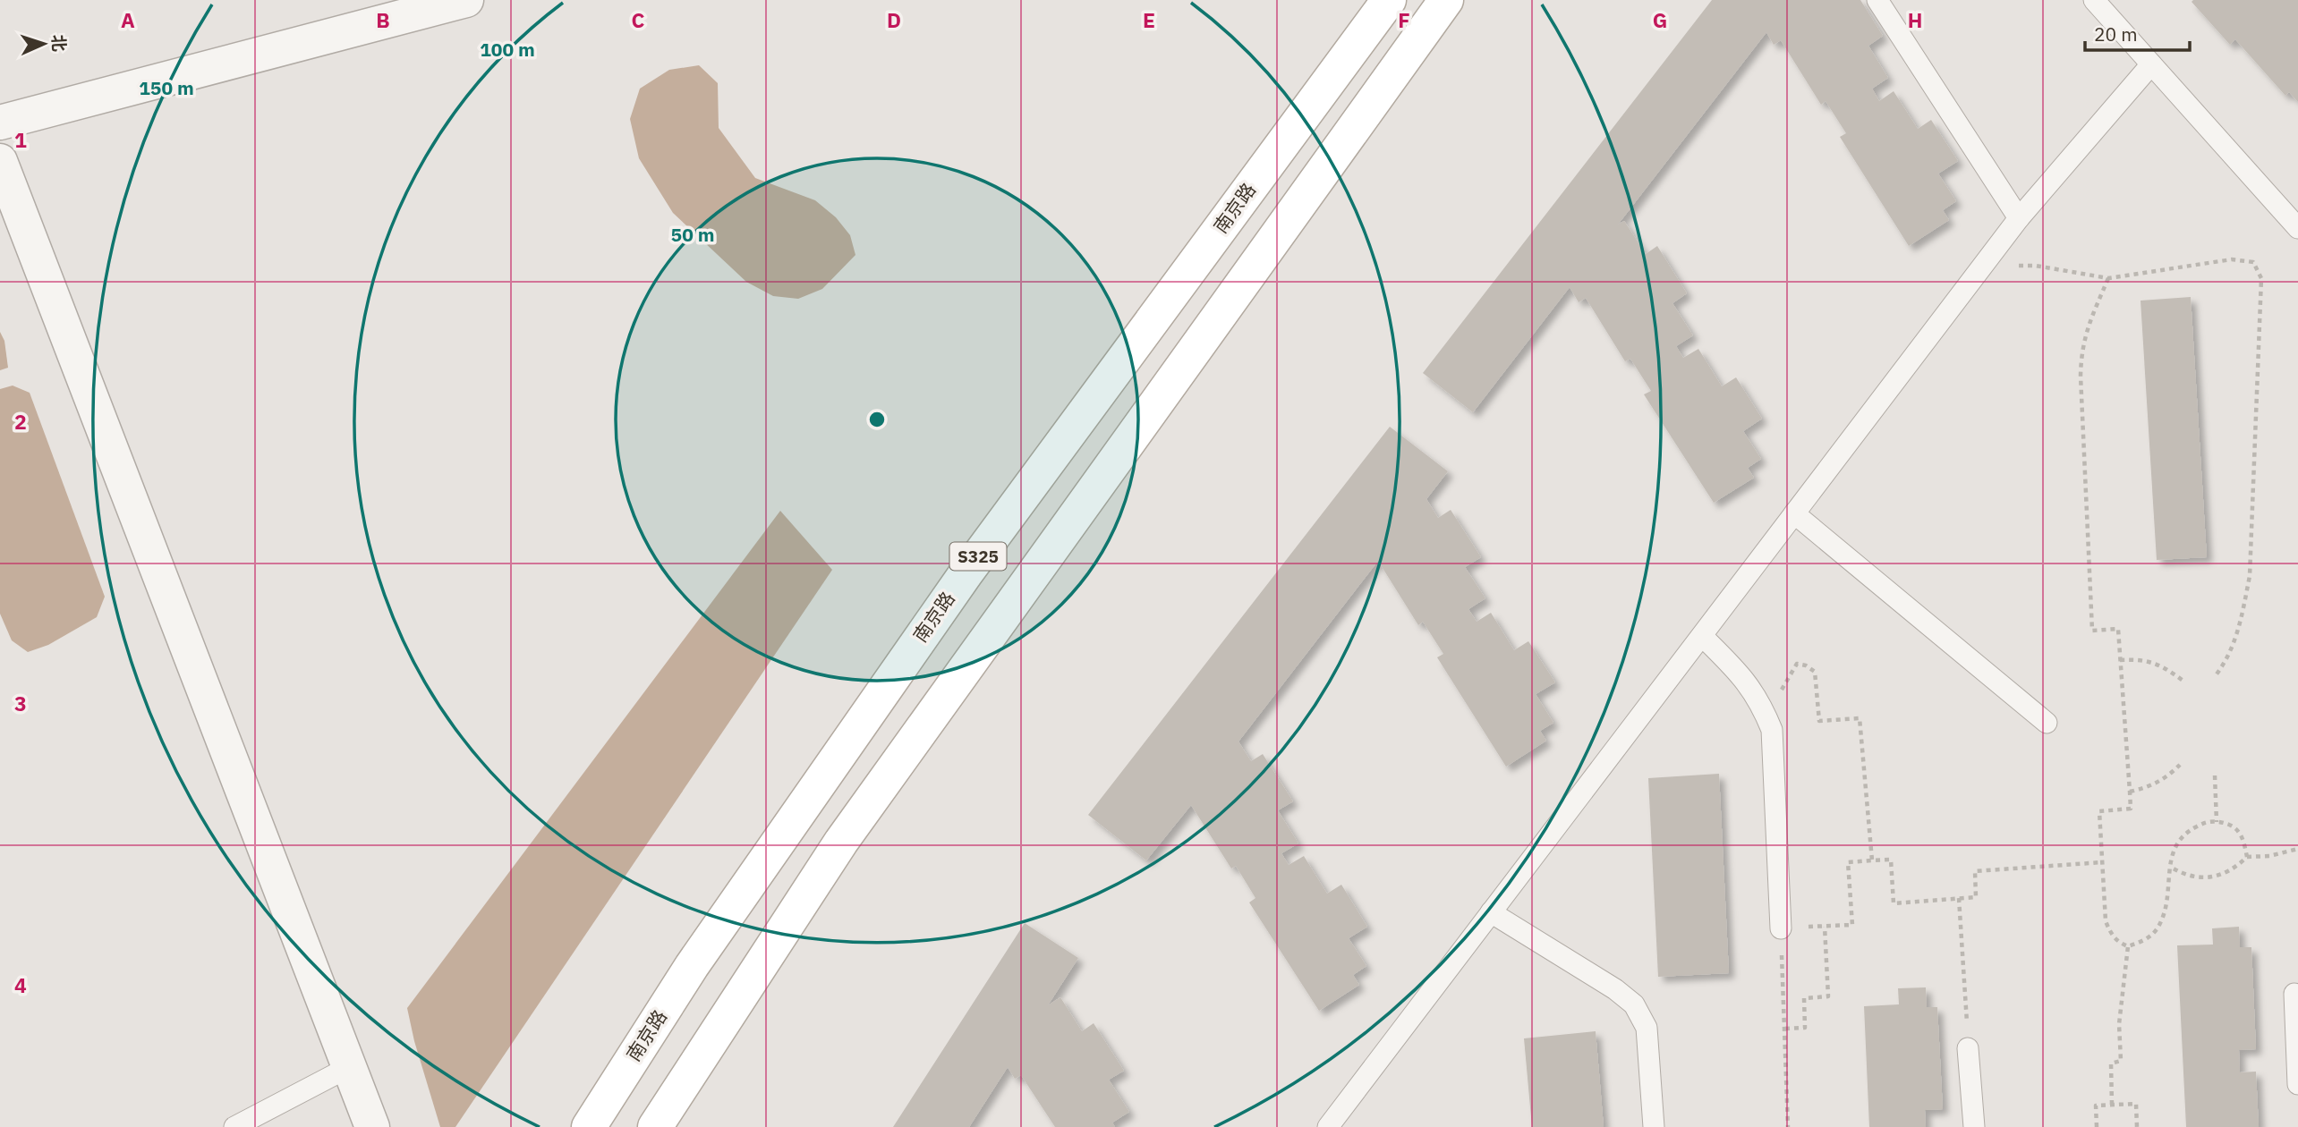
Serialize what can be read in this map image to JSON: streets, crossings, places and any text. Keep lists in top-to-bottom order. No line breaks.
{"streets":{"main road":["南京路","S325"]},"scale_bar":"20 m","north":"right","grid":{"columns":["A","B","C","D","E","F","G","H"],"rows":["1","2","3","4"]},"rings":["100 m","150 m","50 m"]}
